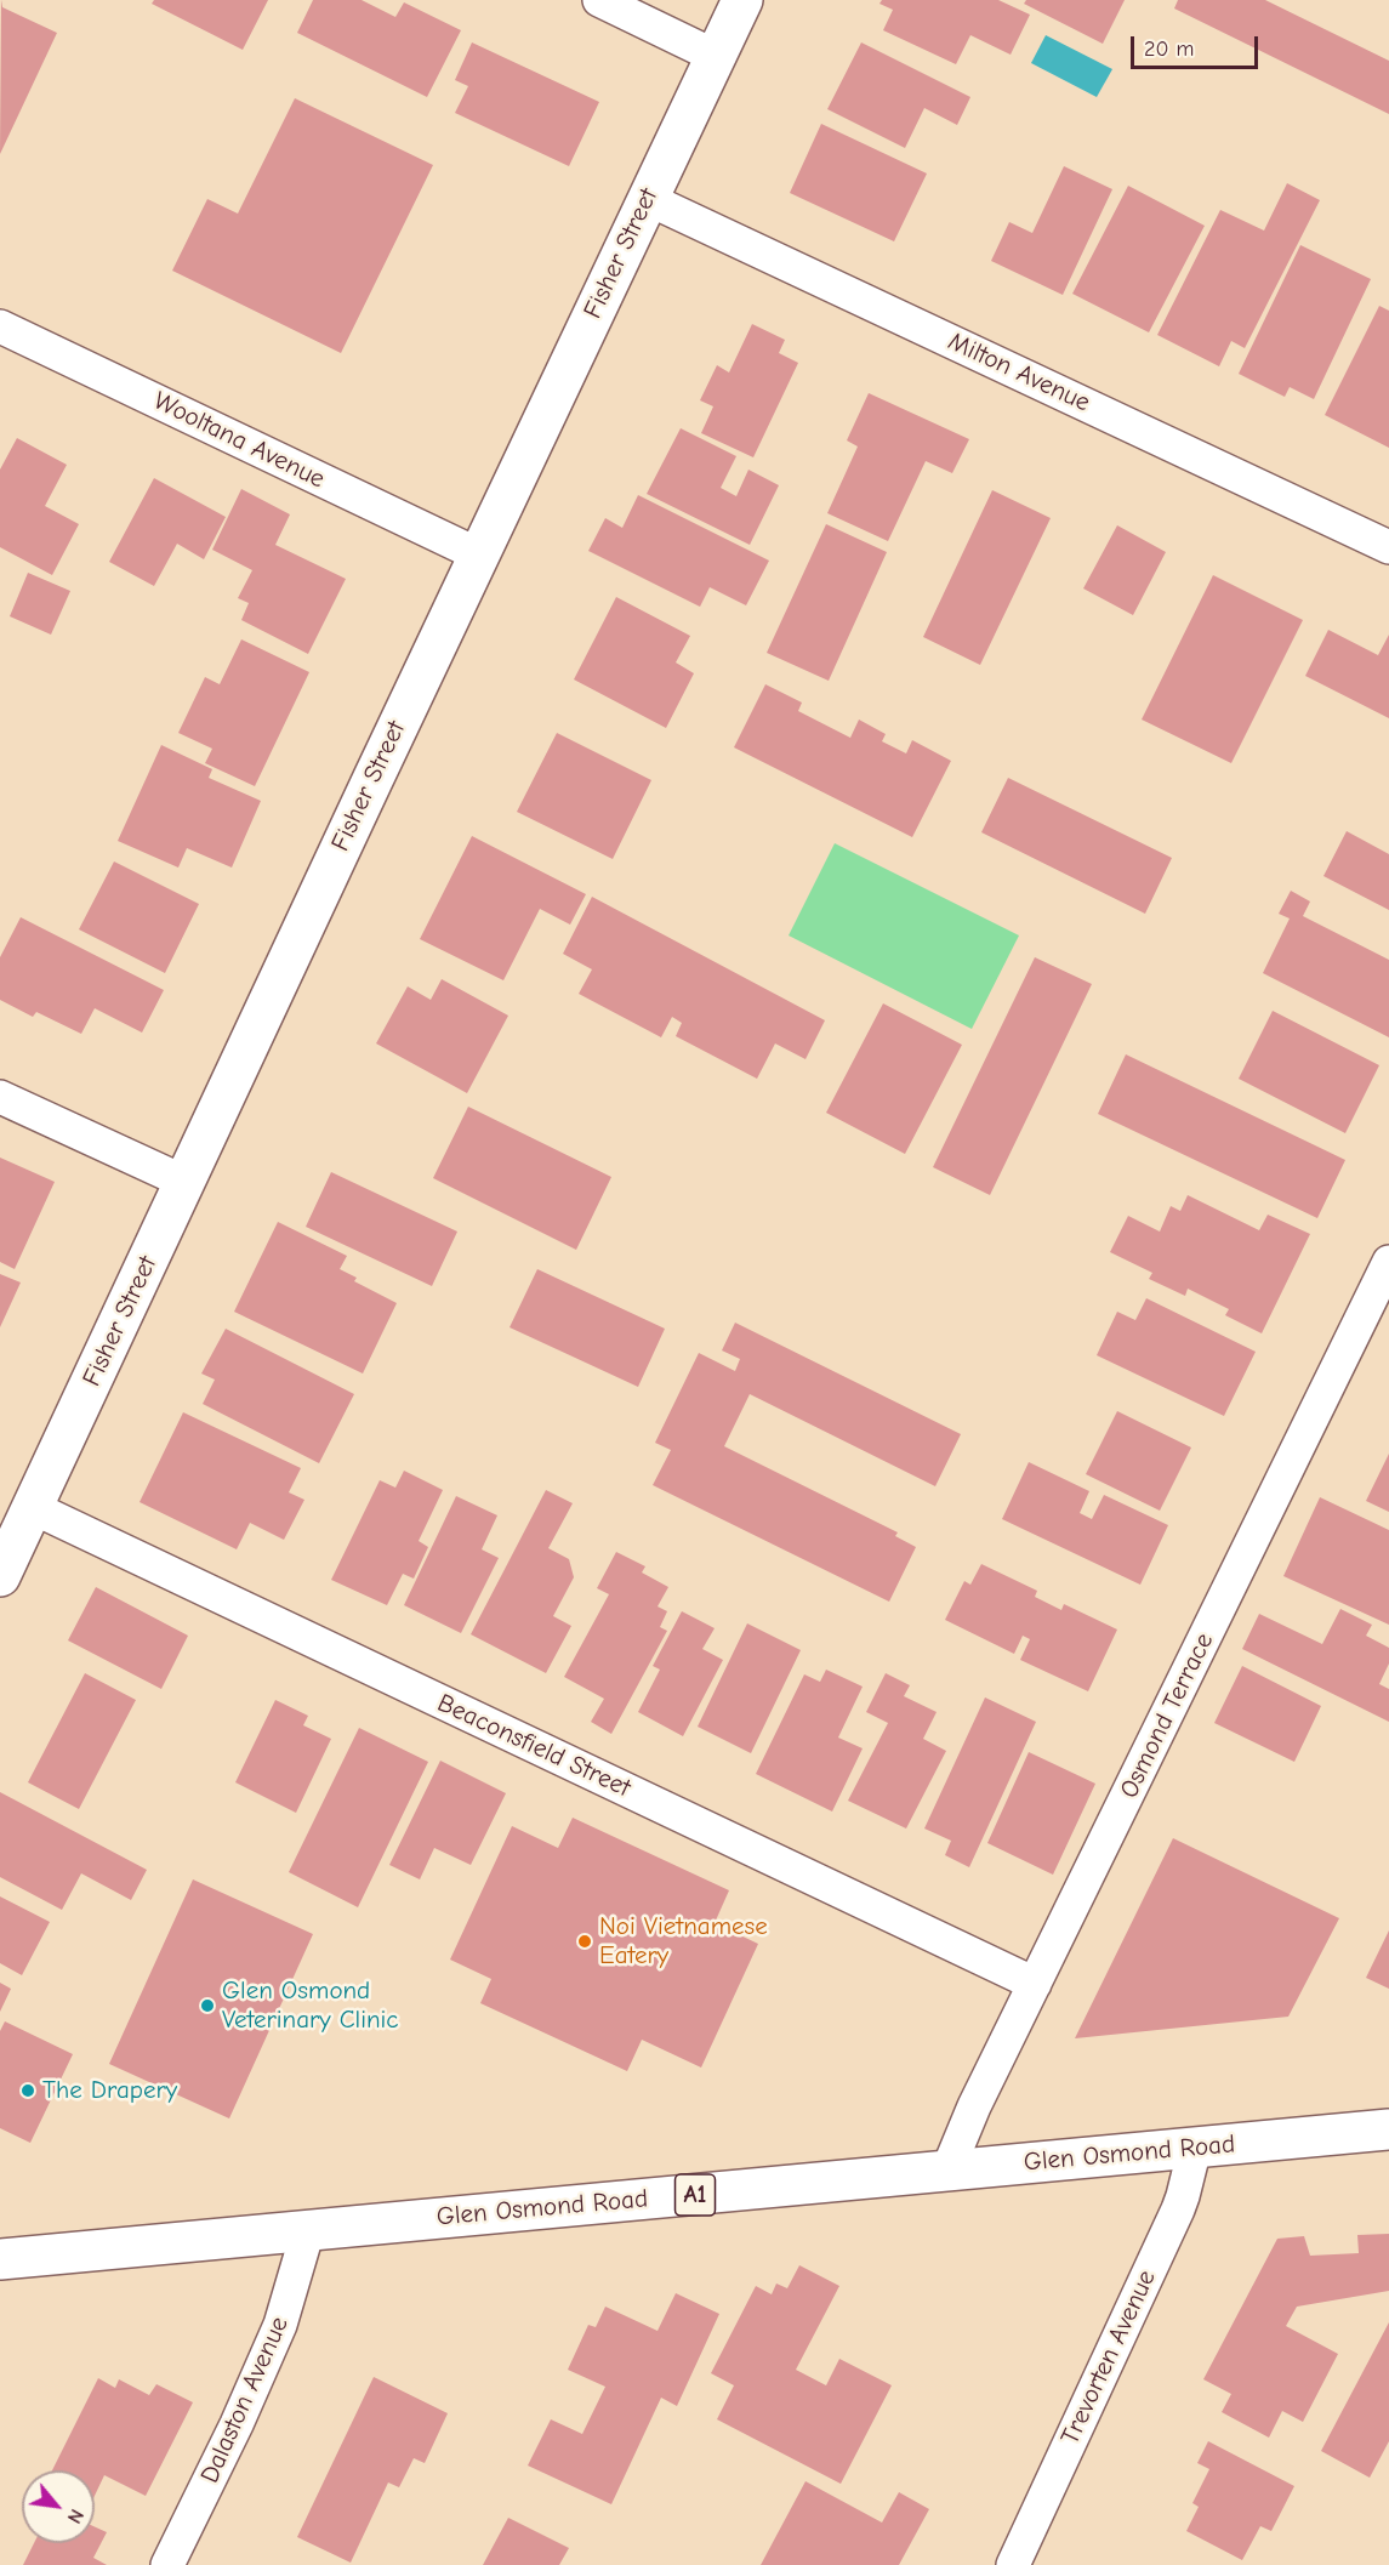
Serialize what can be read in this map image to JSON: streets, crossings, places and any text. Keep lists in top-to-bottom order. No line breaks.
{"streets":{"main road":["Fisher Street","Glen Osmond Road","A1"],"street":["Milton Avenue","Wooltana Avenue","Osmond Terrace","Beaconsfield Street","Trevorten Avenue","Dalaston Avenue"]},"crossings":[["Fisher Street","Milton Avenue"],["Fisher Street","Wooltana Avenue"],["Fisher Street","Beaconsfield Street"],["Osmond Terrace","Beaconsfield Street"],["Osmond Terrace","Glen Osmond Road"],["Glen Osmond Road","Trevorten Avenue"],["Glen Osmond Road","Dalaston Avenue"]],"places":["Noi Vietnamese Eatery","Glen Osmond Veterinary Clinic","The Drapery"],"scale_bar":"20 m","north":"bottom right"}
